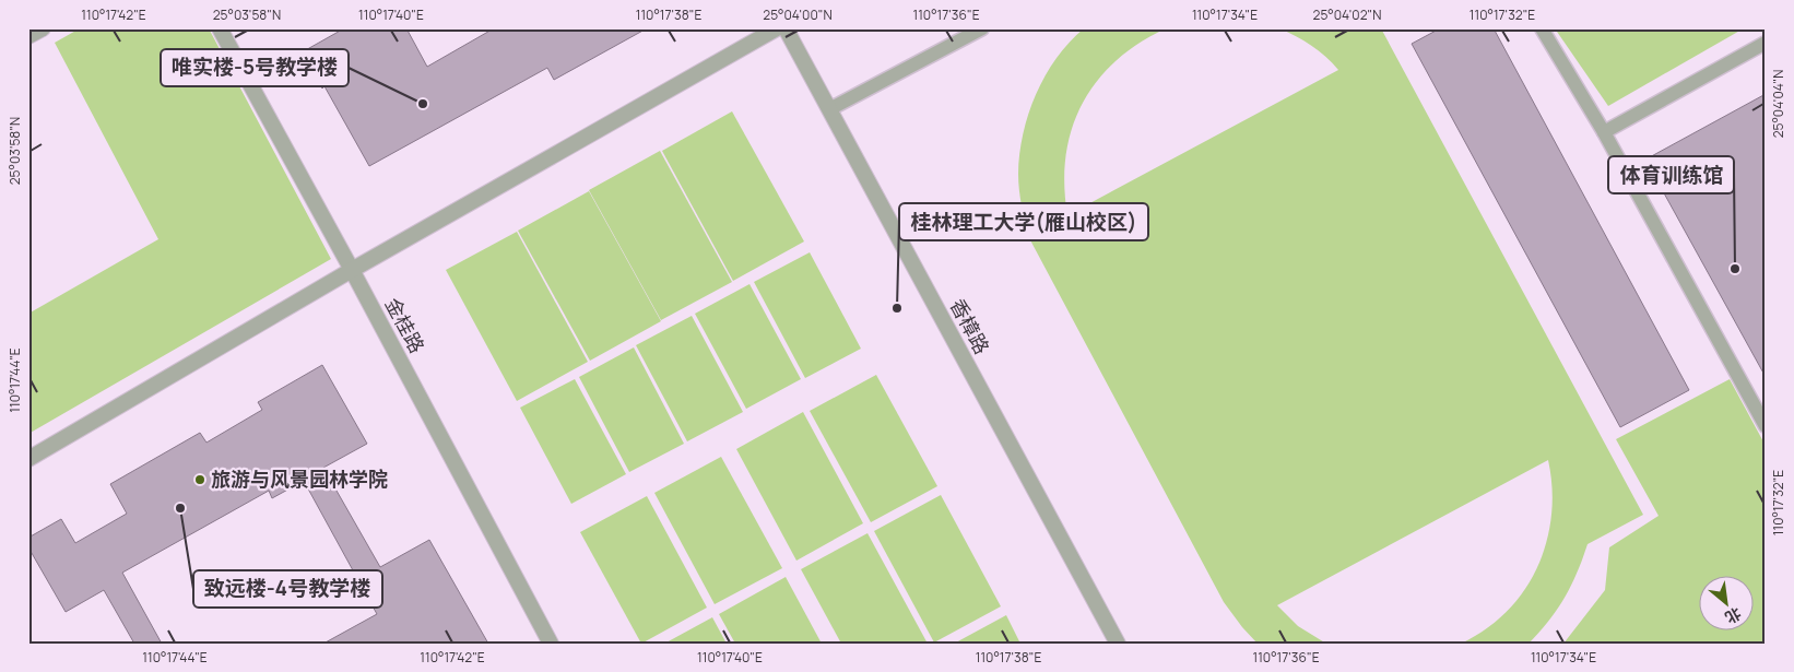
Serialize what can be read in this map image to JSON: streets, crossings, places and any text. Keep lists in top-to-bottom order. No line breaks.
{"streets":{"street":["金桂路","香樟路"]},"places":["唯实楼-5号教学楼","体育训练馆","桂林理工大学(雁山校区)","旅游与风景园林学院","致远楼-4号教学楼"],"north":"bottom right","coordinates":["110°17'42\"E","25°03'58\"N","110°17'40\"E","110°17'38\"E","25°04'00\"N","110°17'36\"E","110°17'34\"E","25°04'02\"N","110°17'32\"E","25°04'04\"N","110°17'44\"E"]}
